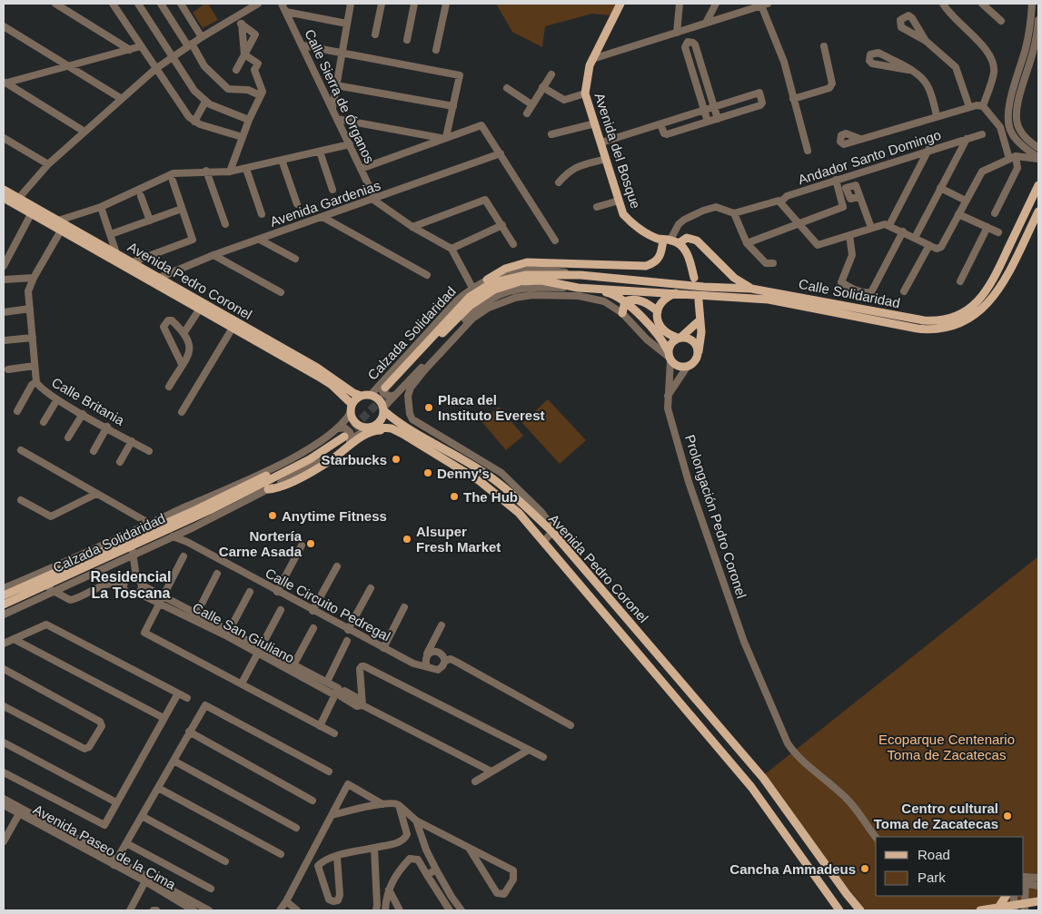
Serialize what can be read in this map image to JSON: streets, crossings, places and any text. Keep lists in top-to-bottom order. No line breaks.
{"streets":{"main road":["Avenida del Bosque","Avenida Pedro Coronel","Calle Solidaridad","Calzada Solidaridad"],"street":["Calle Sierra de Órganos","Andador Santo Domingo","Avenida Gardenias","Calle Britania","Prolongación Pedro Coronel","Calle Circuito Pedregal","Calle San Giuliano","Avenida Paseo de la Cima"]},"crossings":[["Calle Sierra de Órganos","Avenida Gardenias"],["Avenida Gardenias","Avenida Pedro Coronel"],["Avenida Pedro Coronel","Calzada Solidaridad"],["Avenida Pedro Coronel","Calle Britania"],["Calle Solidaridad","Calzada Solidaridad"],["Calzada Solidaridad","Calle Circuito Pedregal"]],"districts":["Residencial La Toscana"],"parks":["Ecoparque Centenario Toma de Zacatecas"],"places":["Placa del Instituto Everest","Starbucks","Denny's","The Hub","Anytime Fitness","Alsuper Fresh Market","Nortería Carne Asada","Centro cultural Toma de Zacatecas","Cancha Ammadeus"],"legend":["Road","Park"]}
